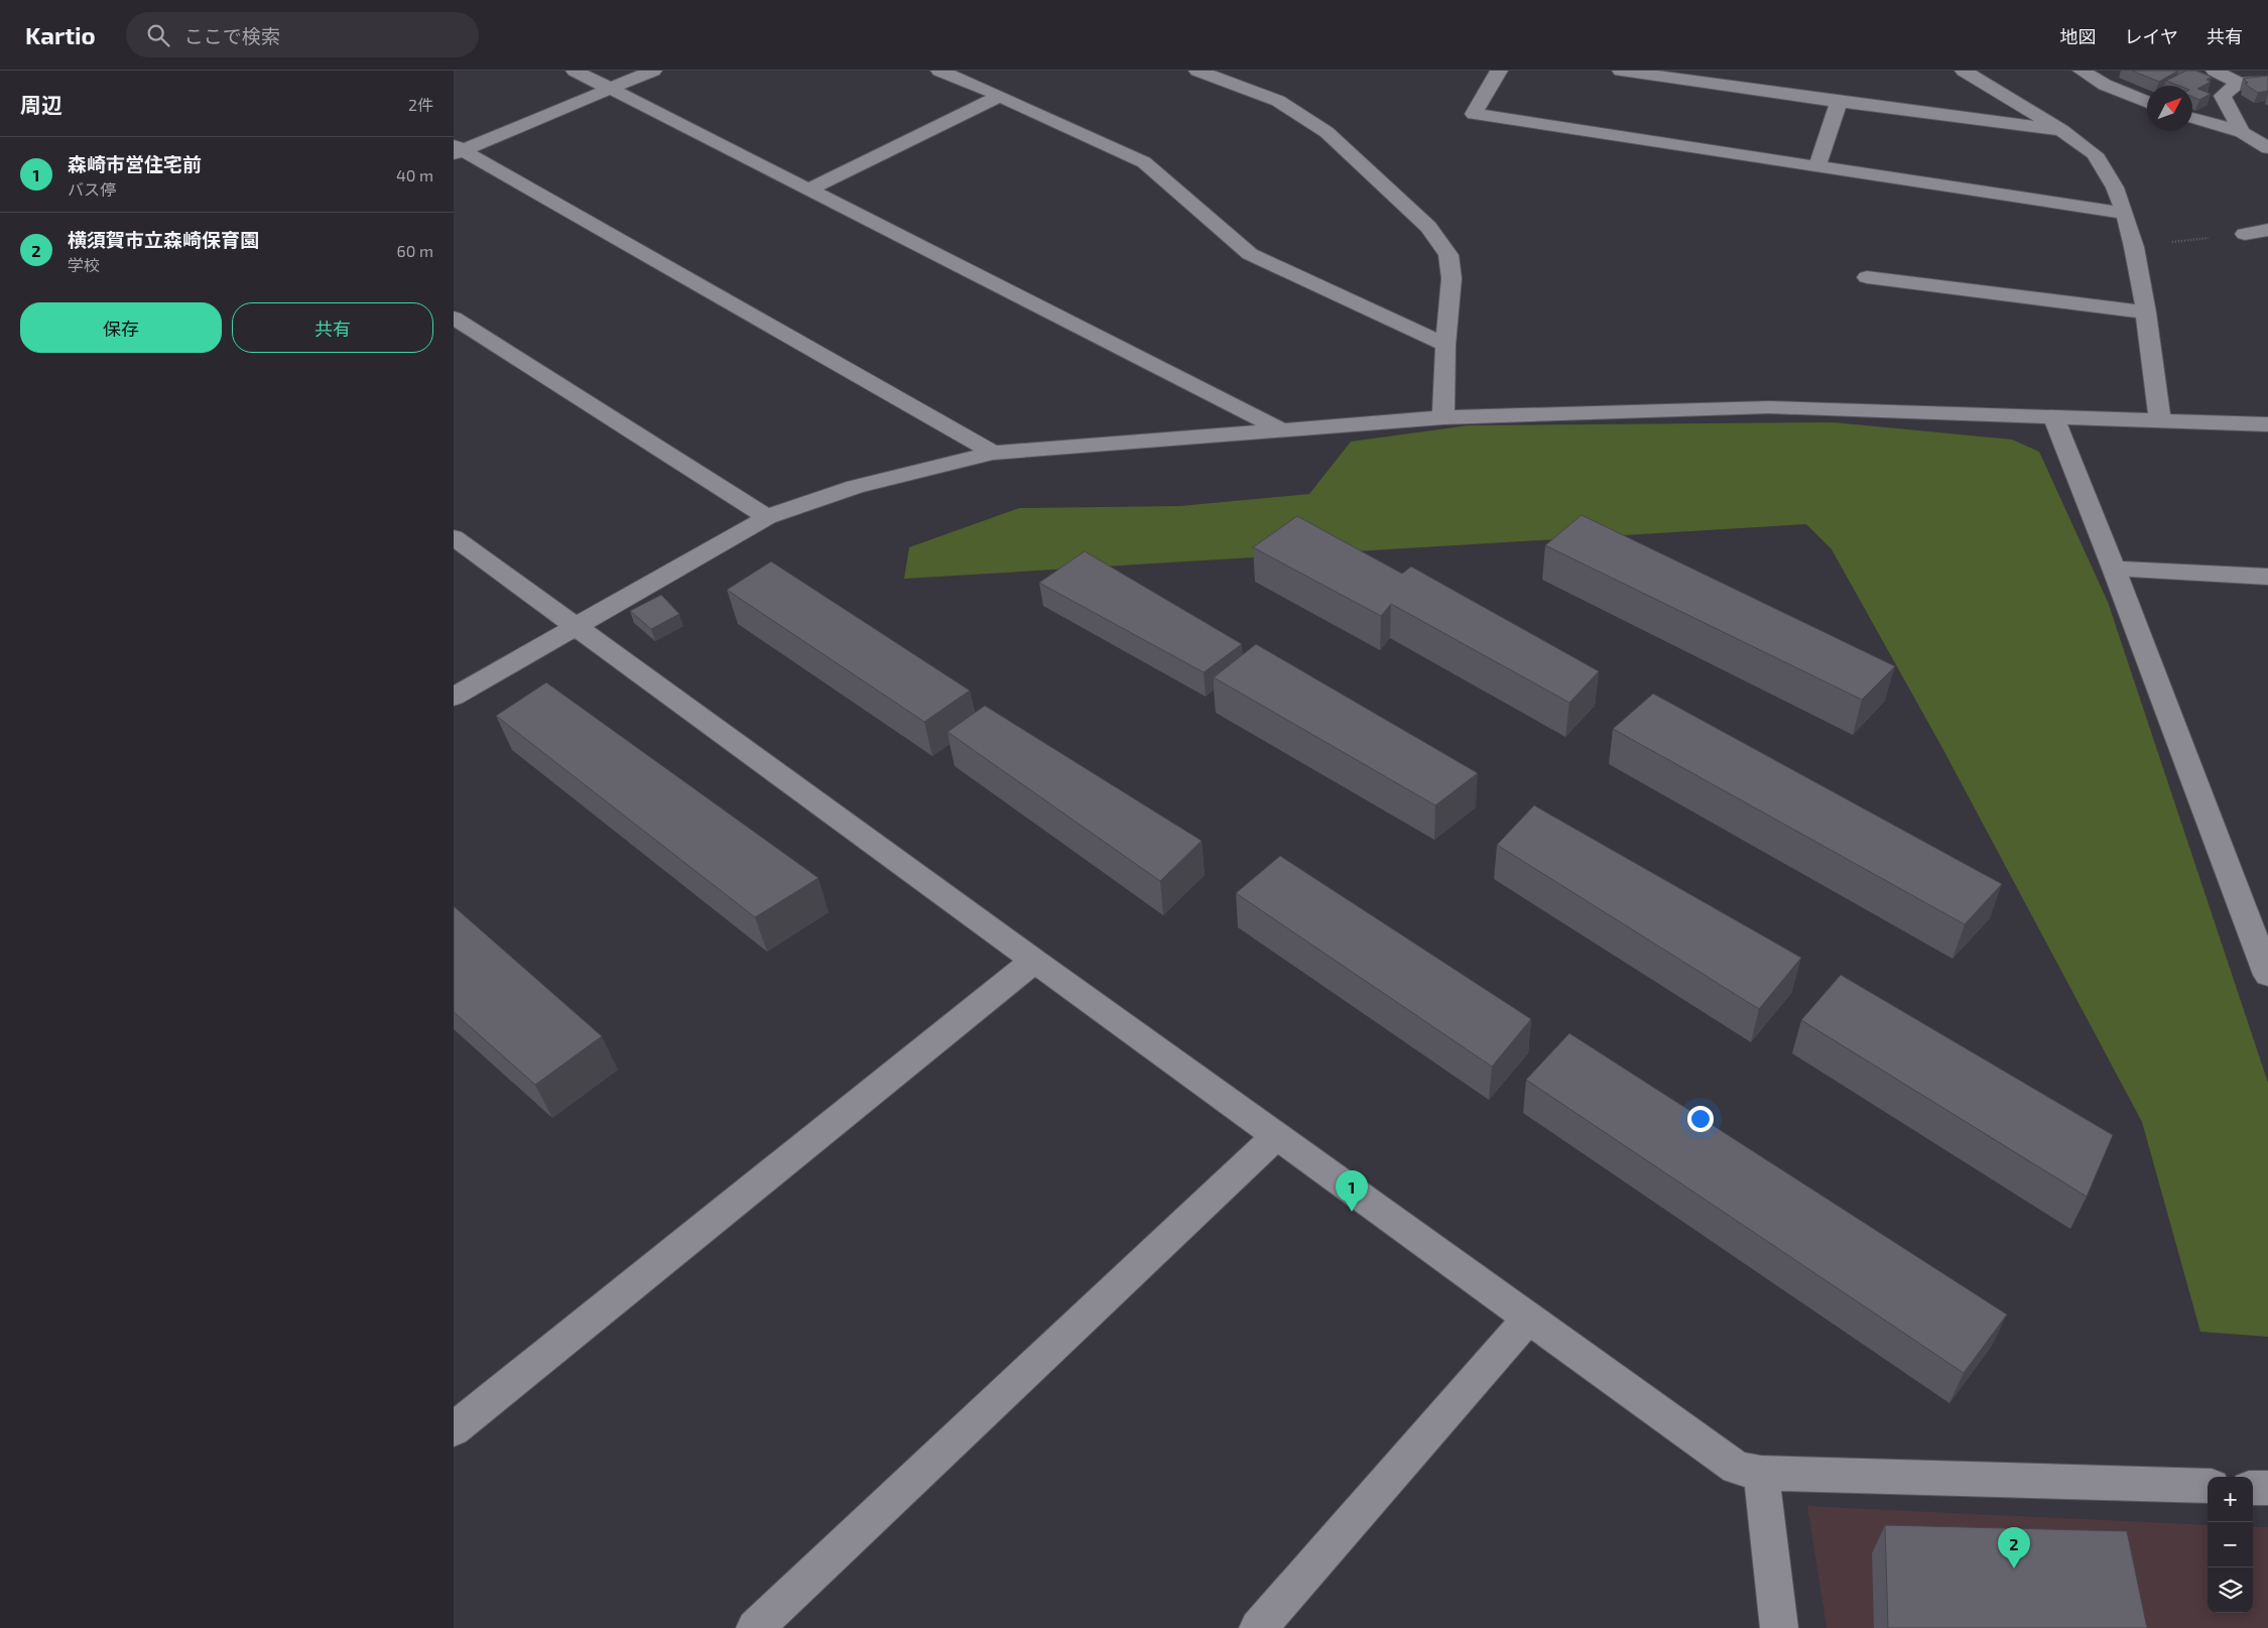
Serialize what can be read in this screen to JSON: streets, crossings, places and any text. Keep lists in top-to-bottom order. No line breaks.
{"north":"top right","page":{"header":"Kartio","search":"ここで検索","nav":["地図","レイヤ","共有"],"heading":["周辺","2件"],"list":[{"mark":"1","name":"森崎市営住宅前","note":"バス停","value":"40 m"},{"mark":"2","name":"横須賀市立森崎保育園","note":"学校","value":"60 m"}],"buttons":["保存","共有"],"pins":["1","2"],"map_buttons":["+","−"]}}
